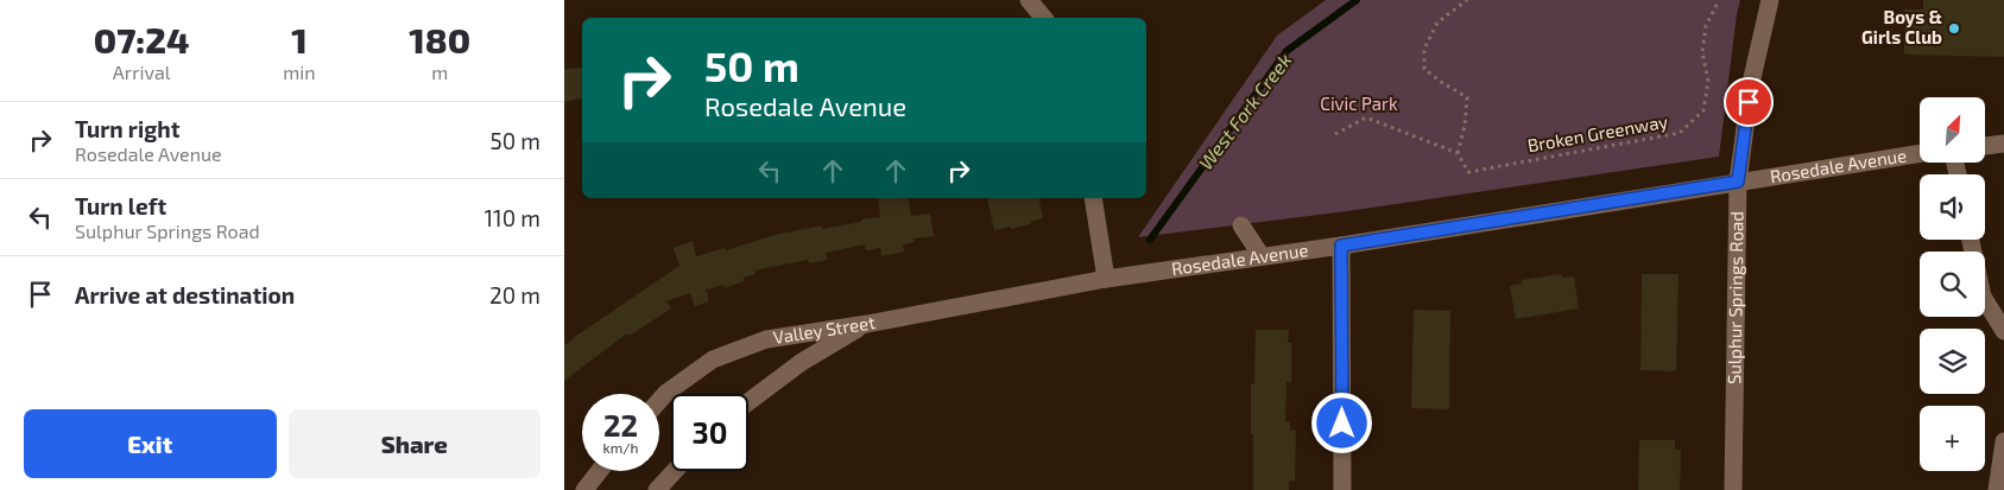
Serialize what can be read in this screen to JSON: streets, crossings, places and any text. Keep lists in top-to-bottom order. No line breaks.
{"streets":{"street":["Rosedale Avenue","Sulphur Springs Road","Valley Street"],"path":["Broken Greenway"]},"crossings":[["Rosedale Avenue","Sulphur Springs Road"],["Rosedale Avenue","Valley Street"]],"water":["West Fork Creek"],"parks":["Civic Park"],"places":["Boys & Girls Club"],"north":"top right","page":{"eta":["07:24","Arrival","1","min","180","m"],"turn":["50 m","Rosedale Avenue"],"map_buttons":"+","list":[{"name":"Turn right","note":"Rosedale Avenue","value":"50 m"},{"name":"Turn left","note":"Sulphur Springs Road","value":"110 m"},{"name":"Arrive at destination","value":"20 m"}],"speed":"22 km/h","limit":"30","buttons":["Exit","Share"]}}
